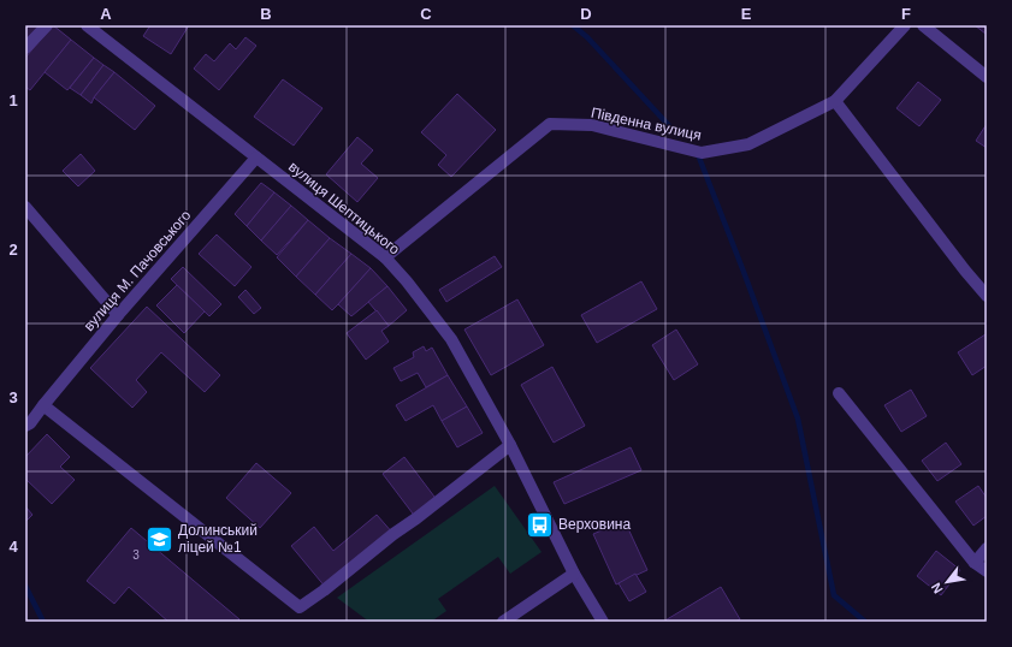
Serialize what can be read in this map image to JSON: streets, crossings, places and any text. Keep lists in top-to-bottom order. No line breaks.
{"streets":{"street":["Південна вулиця","вулиця Шептицького","вулиця М. Пачовського"]},"crossings":[["Південна вулиця","вулиця Шептицького"],["вулиця Шептицького","вулиця М. Пачовського"]],"places":{"bus stop":["Верховина"],"school or university":["Долинський ліцей №1"]},"house_numbers":["3"],"north":"bottom left","grid":{"columns":["A","B","C","D","E","F"],"rows":["1","2","3","4"]}}
